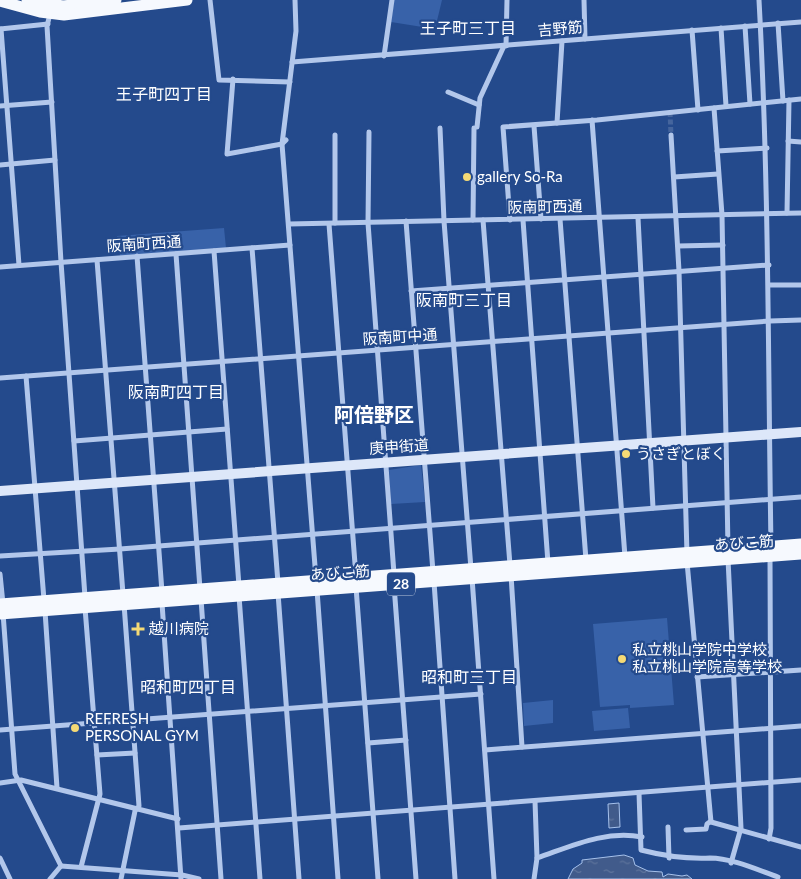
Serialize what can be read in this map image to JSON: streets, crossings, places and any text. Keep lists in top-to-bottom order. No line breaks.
{"streets":{"main road":["あびこ筋","28"],"street":["吉野筋","阪南町西通","阪南町中通","庚申街道"]},"districts":["王子町三丁目","王子町四丁目","阪南町三丁目","阪南町四丁目","阿倍野区","昭和町三丁目","昭和町四丁目"],"places":{"other":["gallery So-Ra","うさぎとぼく","私立桃山学院中学校 私立桃山学院高等学校","REFRESH PERSONAL GYM"],"health":["越川病院"]}}
